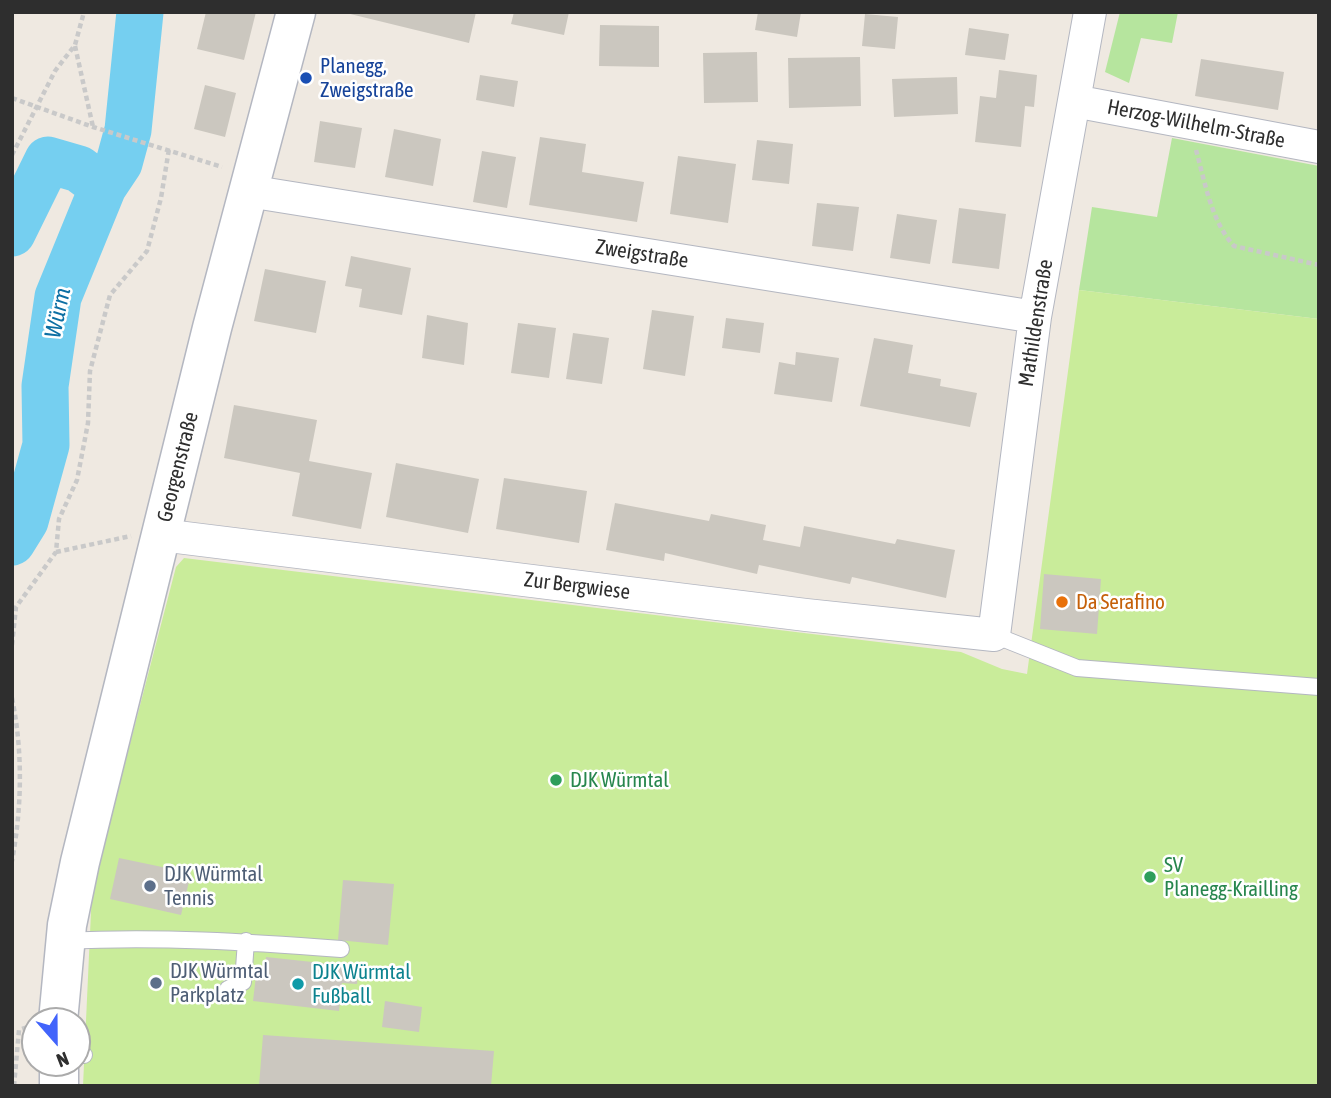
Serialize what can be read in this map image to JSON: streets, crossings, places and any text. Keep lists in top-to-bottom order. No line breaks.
{"streets":{"street":["Herzog-Wilhelm-Straße","Zweigstraße","Mathildenstraße","Georgenstraße","Zur Bergwiese"]},"crossings":[["Herzog-Wilhelm-Straße","Mathildenstraße"],["Zweigstraße","Mathildenstraße"],["Zweigstraße","Georgenstraße"],["Mathildenstraße","Zur Bergwiese"],["Georgenstraße","Zur Bergwiese"]],"water":["Würm"],"places":["Planegg, Zweigstraße","Da Serafino","DJK Würmtal","SV Planegg-Krailling","DJK Würmtal Tennis","DJK Würmtal Parkplatz","DJK Würmtal Fußball"],"north":"bottom"}
